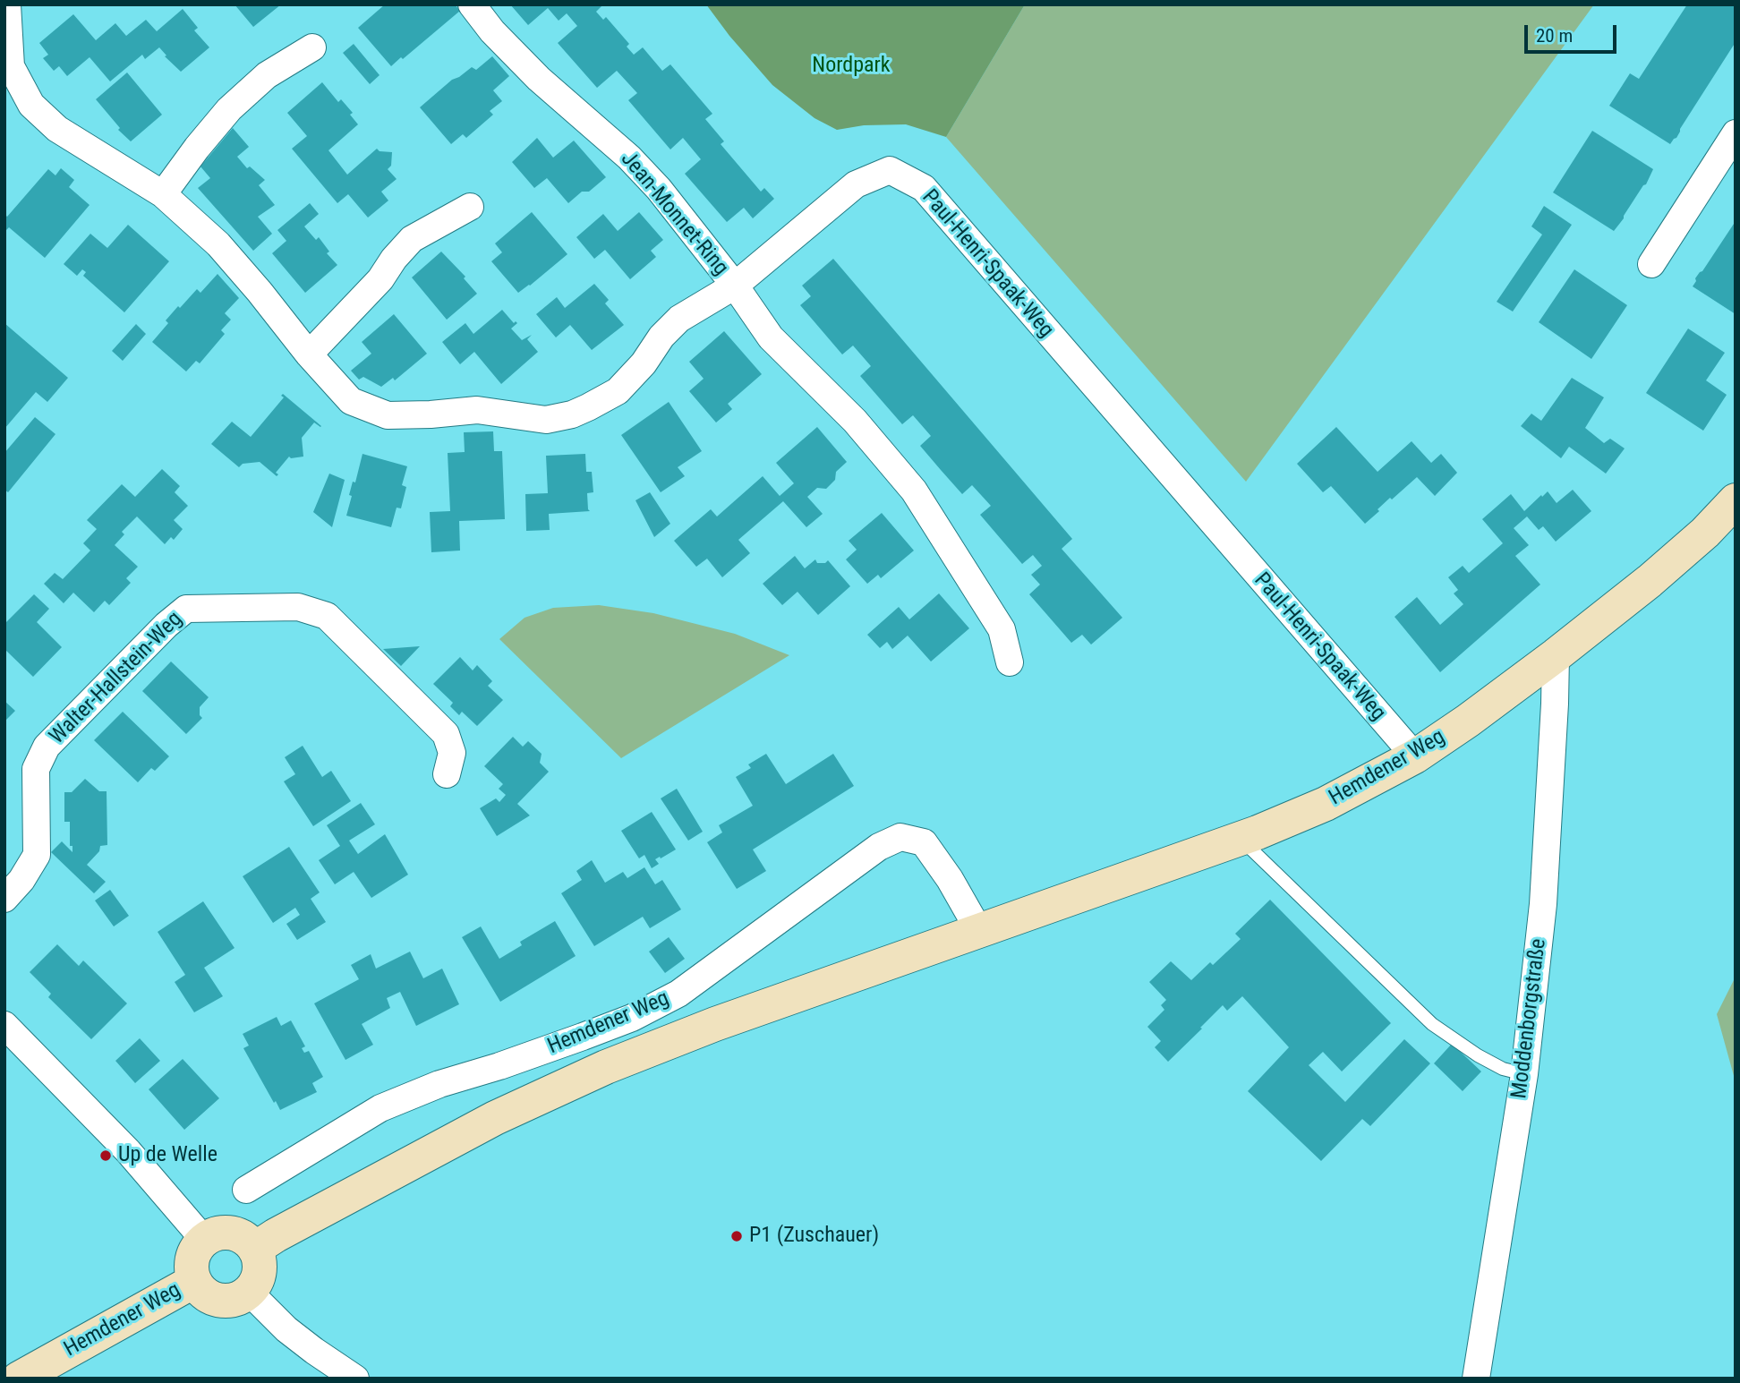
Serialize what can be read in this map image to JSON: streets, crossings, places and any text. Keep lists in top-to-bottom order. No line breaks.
{"streets":{"street":["Jean-Monnet-Ring","Paul-Henri-Spaak-Weg","Walter-Hallstein-Weg","Hemdener Weg","Moddenborgstraße"]},"crossings":[["Jean-Monnet-Ring","Paul-Henri-Spaak-Weg"],["Paul-Henri-Spaak-Weg","Hemdener Weg"],["Hemdener Weg","Moddenborgstraße"]],"parks":["Nordpark"],"places":["Up de Welle","P1 (Zuschauer)"],"scale_bar":"20 m"}
